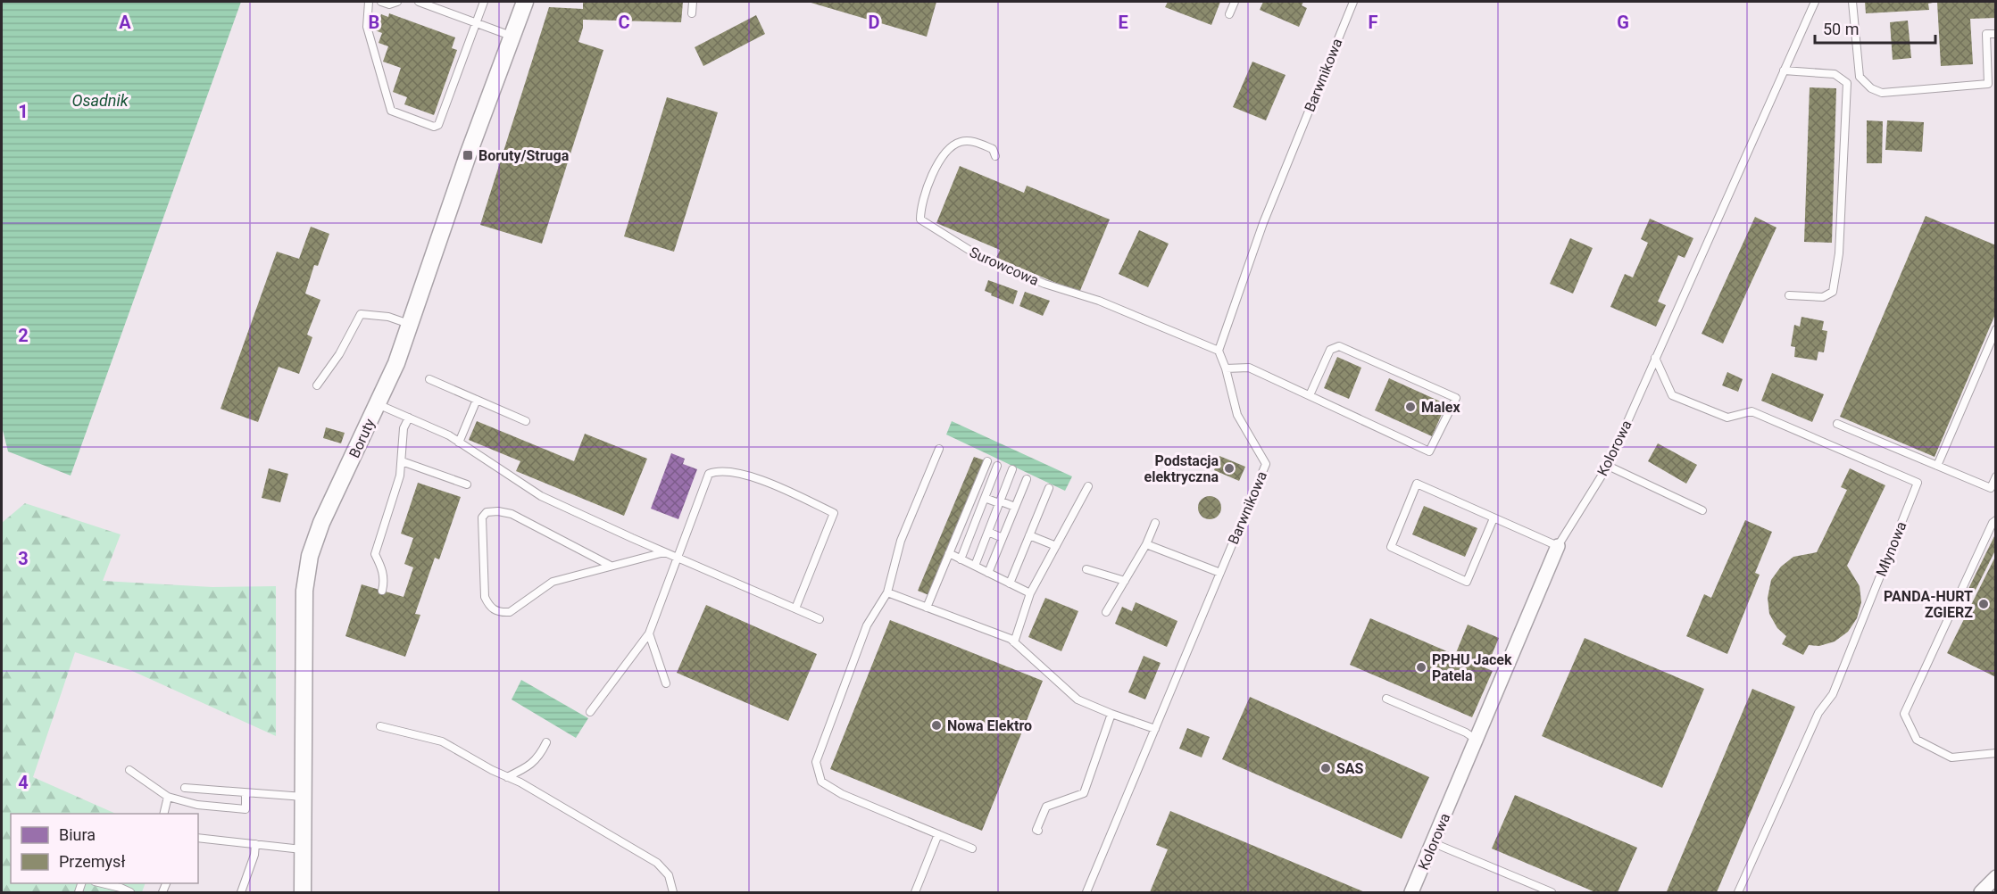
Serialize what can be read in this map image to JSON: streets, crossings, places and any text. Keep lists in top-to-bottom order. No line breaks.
{"streets":{"street":["Boruty","Kolorowa"],"lane":["Barwnikowa","Surowcowa","Młynowa"]},"crossings":[["Barwnikowa","Surowcowa"],["Kolorowa","Młynowa"]],"water":["Osadnik"],"places":{"transit":["Boruty/Struga"],"other":["Malex","Podstacja elektryczna","PANDA-HURT ZGIERZ","PPHU Jacek Patela","Nowa Elektro","SAS"]},"legend":["Biura","Przemysł"],"scale_bar":"50 m","grid":{"columns":["A","B","C","D","E","F","G"],"rows":["1","2","3","4"]}}
